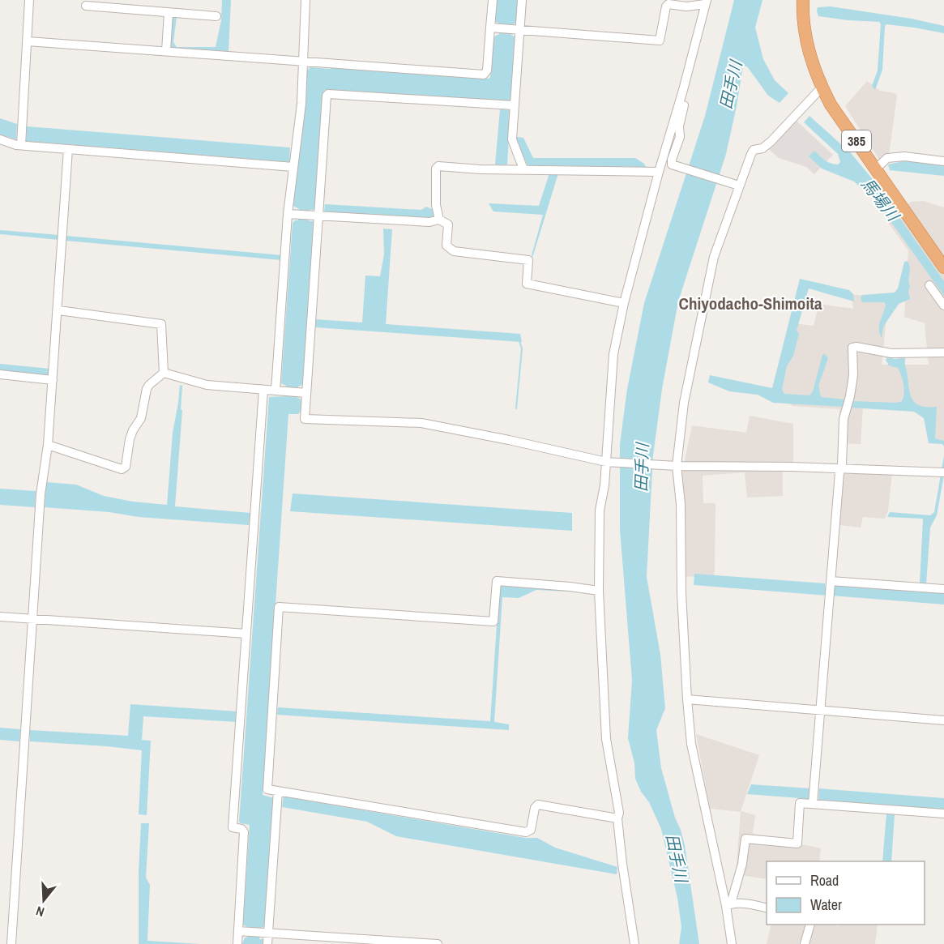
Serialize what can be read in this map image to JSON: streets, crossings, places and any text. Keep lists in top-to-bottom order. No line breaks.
{"streets":{"highway":["385"]},"districts":["Chiyodacho-Shimoita"],"water":["田手川","馬場川"],"legend":["Road","Water"],"north":"bottom"}
